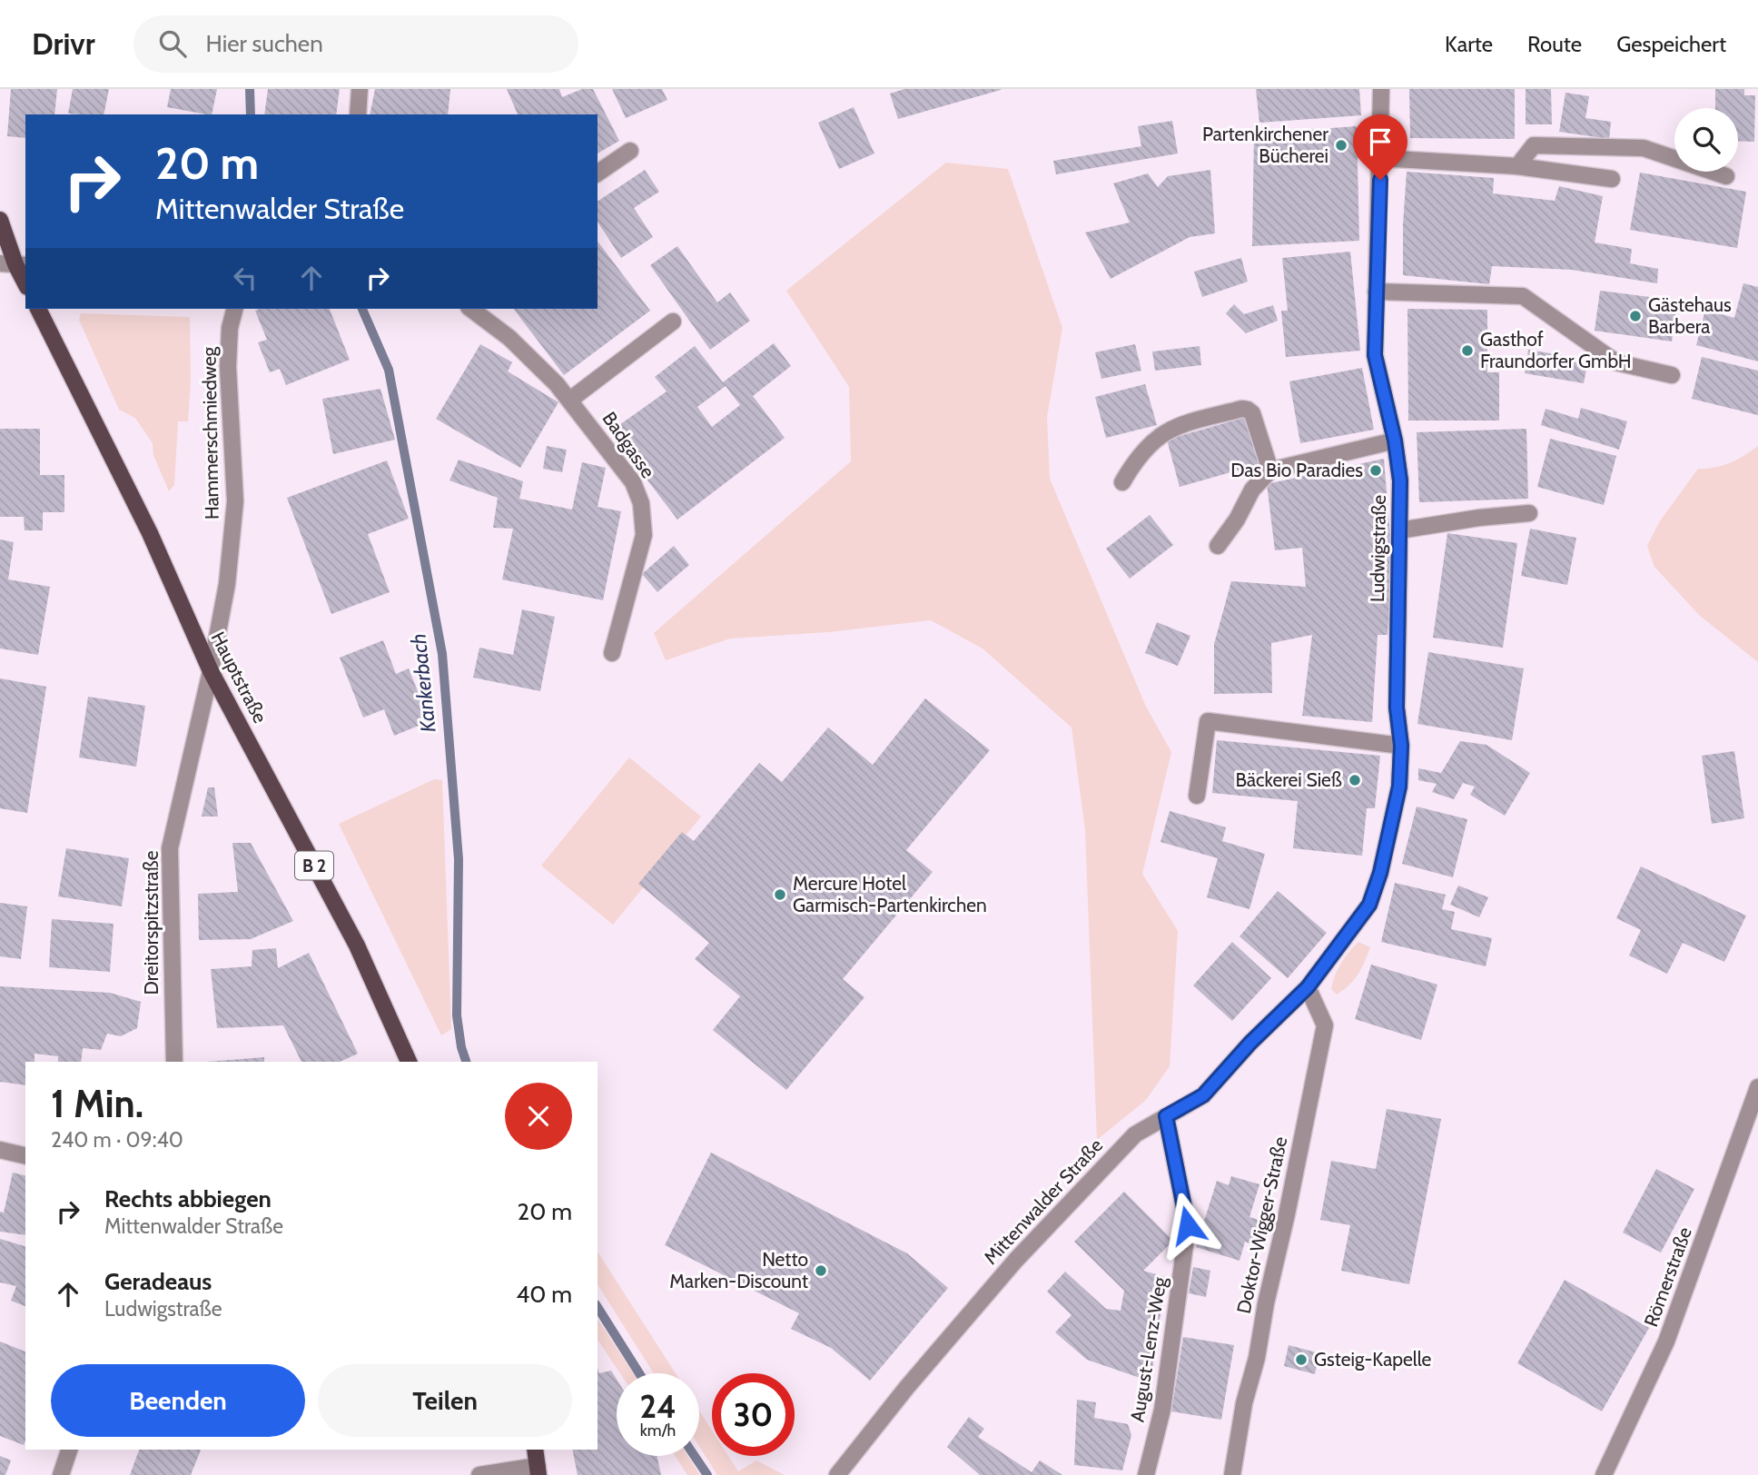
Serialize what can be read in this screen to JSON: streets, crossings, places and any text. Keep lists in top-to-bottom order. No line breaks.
{"streets":{"main road":["Hauptstraße","B 2"],"street":["Hammerschmiedweg","Badgasse","Ludwigstraße","Dreitorspitzstraße","Mittenwalder Straße","Doktor-Wigger-Straße","Römerstraße","August-Lenz-Weg"]},"crossings":[["Hammerschmiedweg","Hauptstraße"],["Hammerschmiedweg","Dreitorspitzstraße"],["Ludwigstraße","Mittenwalder Straße"],["Ludwigstraße","Doktor-Wigger-Straße"],["Hauptstraße","Dreitorspitzstraße"],["Mittenwalder Straße","Doktor-Wigger-Straße"],["Mittenwalder Straße","August-Lenz-Weg"]],"water":["Kankerbach"],"places":["Partenkirchener Bücherei","Gästehaus Barbera","Gasthof Fraundorfer GmbH","Das Bio Paradies","Bäckerei Sieß","Mercure Hotel Garmisch-Partenkirchen","Netto Marken-Discount","Gsteig-Kapelle"],"page":{"header":"Drivr","search":"Hier suchen","nav":["Karte","Route","Gespeichert"],"turn":["20 m","Mittenwalder Straße"],"heading":["1 Min.","240 m · 09:40"],"list":[{"name":"Rechts abbiegen","note":"Mittenwalder Straße","value":"20 m"},{"name":"Geradeaus","note":"Ludwigstraße","value":"40 m"}],"buttons":["Beenden","Teilen"],"speed":"24 km/h","limit":"30"}}
